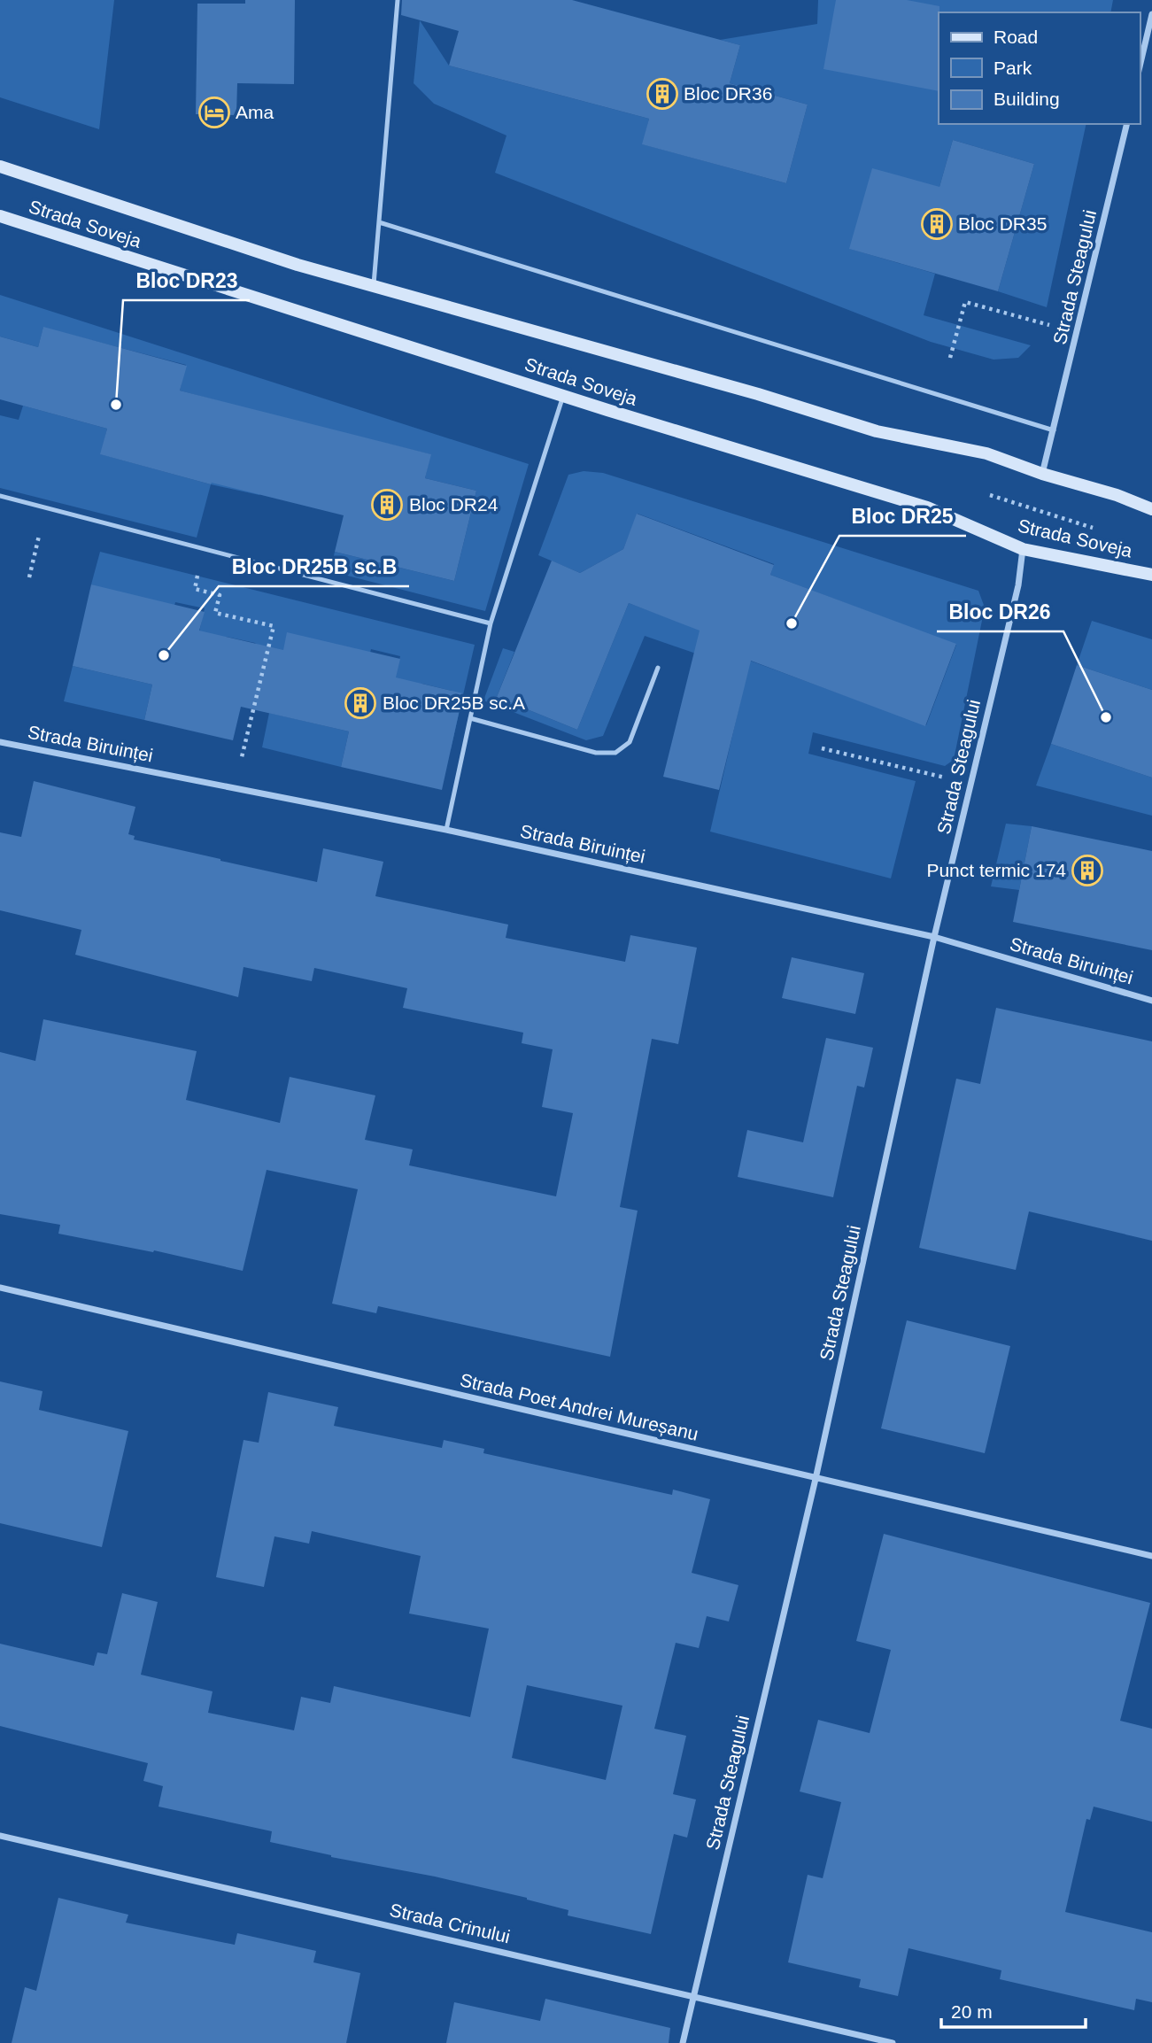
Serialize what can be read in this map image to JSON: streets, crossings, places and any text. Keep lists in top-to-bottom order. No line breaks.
{"streets":{"main road":["Strada Soveja"],"street":["Strada Steagului","Strada Biruinței","Strada Poet Andrei Mureșanu","Strada Crinului"]},"crossings":[["Strada Soveja","Strada Steagului"],["Strada Steagului","Strada Biruinței"],["Strada Steagului","Strada Poet Andrei Mureșanu"],["Strada Steagului","Strada Crinului"]],"places":{"building":["Bloc DR36","Bloc DR35","Bloc DR24","Bloc DR25B sc.A","Punct termic 174"],"hotel":["Ama"],"other":["Bloc DR23","Bloc DR25","Bloc DR25B sc.B","Bloc DR26"]},"legend":["Road","Park","Building"],"scale_bar":"20 m"}
